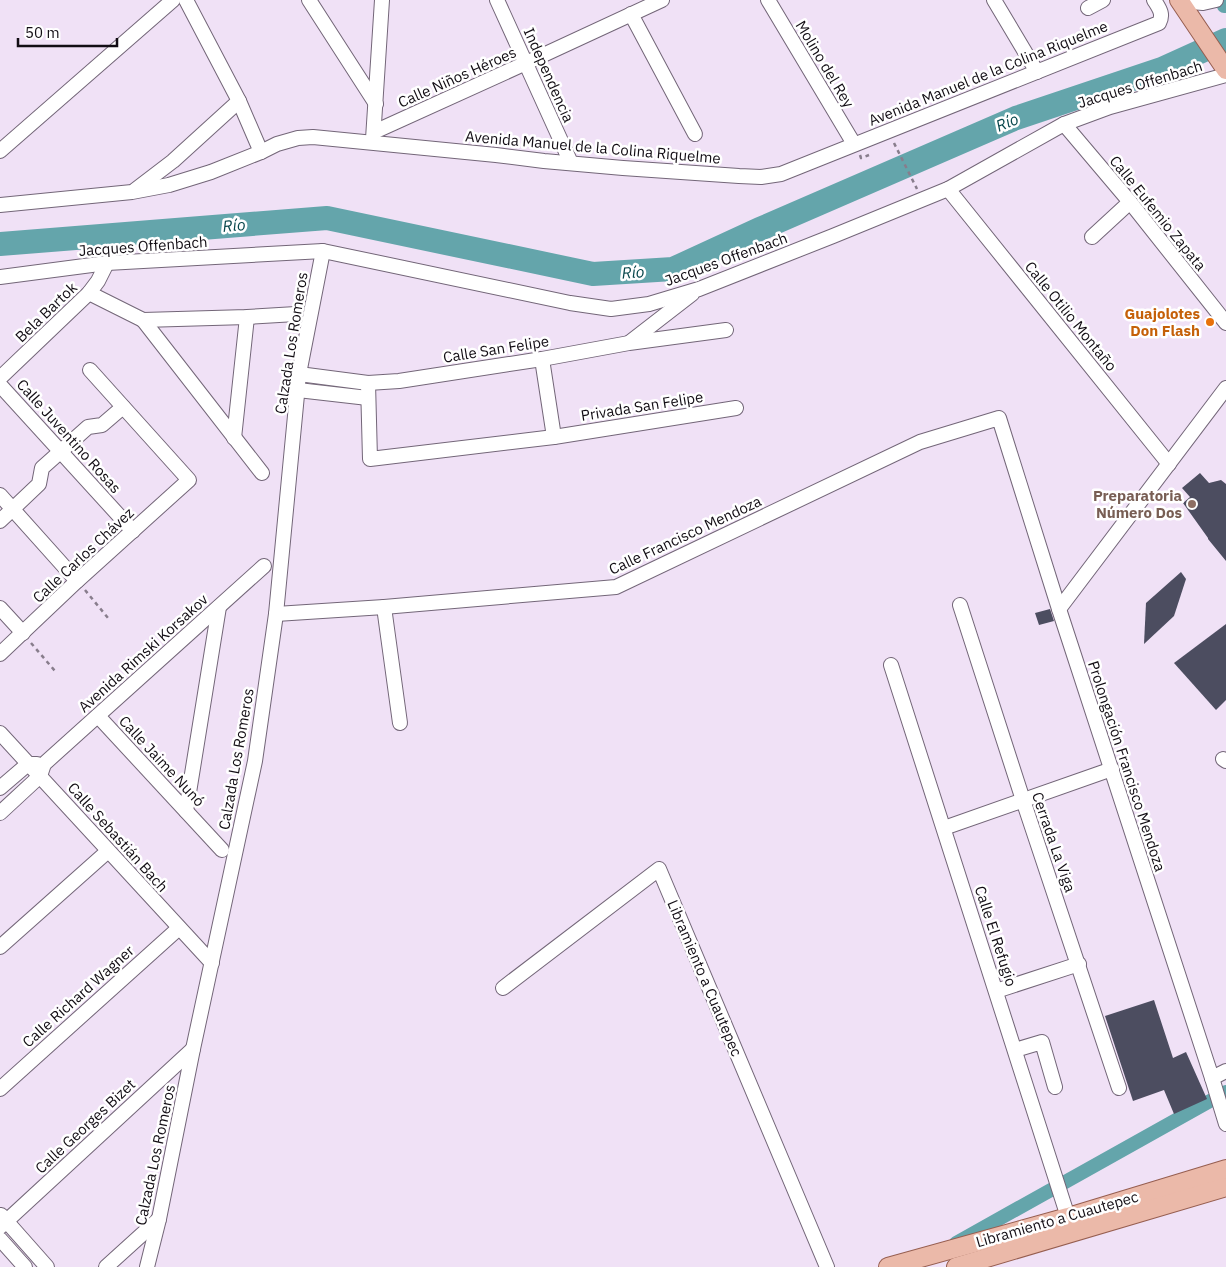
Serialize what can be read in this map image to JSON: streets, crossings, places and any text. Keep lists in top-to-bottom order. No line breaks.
{"streets":{"main road":["Libramiento a Cuautepec"],"street":["Molino del Rey","Avenida Manuel de la Colina Riquelme","Independencia","Calle Niños Héroes","Jacques Offenbach","Calle Eufemio Zapata","Bela Bartok","Calle Otilio Montaño","Calzada Los Romeros","Calle San Felipe","Privada San Felipe","Calle Juventino Rosas","Calle Francisco Mendoza","Calle Carlos Chávez","Avenida Rimski Korsakov","Calle Jaime Nunó","Prolongación Francisco Mendoza","Calle Sebastián Bach","Cerrada La Viga","Calle El Refugio","Calle Richard Wagner","Calle Georges Bizet"]},"crossings":[["Molino del Rey","Avenida Manuel de la Colina Riquelme"],["Avenida Manuel de la Colina Riquelme","Independencia"],["Avenida Manuel de la Colina Riquelme","Calle Niños Héroes"],["Independencia","Calle Niños Héroes"],["Jacques Offenbach","Calle Eufemio Zapata"],["Jacques Offenbach","Bela Bartok"],["Jacques Offenbach","Calle Otilio Montaño"],["Jacques Offenbach","Calzada Los Romeros"],["Calzada Los Romeros","Calle San Felipe"],["Calzada Los Romeros","Calle Francisco Mendoza"],["Calzada Los Romeros","Calle Sebastián Bach"],["Calzada Los Romeros","Calle Georges Bizet"],["Calle Juventino Rosas","Calle Carlos Chávez"],["Calle Francisco Mendoza","Prolongación Francisco Mendoza"],["Avenida Rimski Korsakov","Calle Jaime Nunó"],["Avenida Rimski Korsakov","Calle Sebastián Bach"],["Calle Sebastián Bach","Calle Richard Wagner"],["Calle El Refugio","Libramiento a Cuautepec"]],"water":["Río"],"places":["Guajolotes Don Flash","Preparatoria Número Dos"],"scale_bar":"50 m"}
